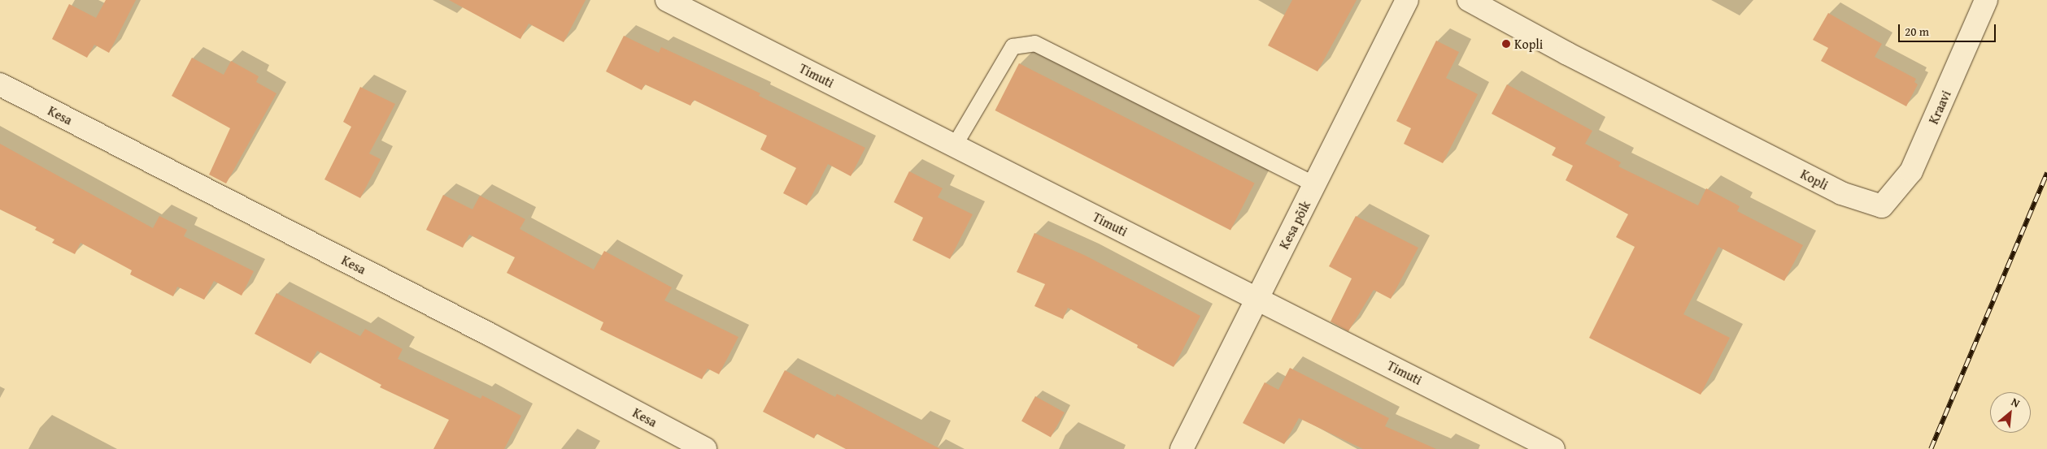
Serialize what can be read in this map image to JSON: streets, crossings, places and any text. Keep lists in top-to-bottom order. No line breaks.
{"streets":{"street":["Timuti","Kraavi","Kesa","Kopli","Kesa põik"]},"crossings":[["Timuti","Kesa põik"],["Kraavi","Kopli"]],"places":["Kopli"],"scale_bar":"20 m","north":"top right"}
